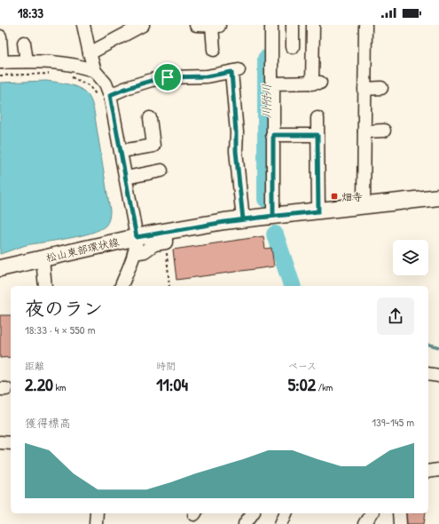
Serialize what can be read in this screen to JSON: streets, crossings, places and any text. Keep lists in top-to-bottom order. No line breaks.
{"streets":{"main road":["松山東部環状線"]},"water":["川附川"],"places":{"transit":["畑寺"]},"page":{"status":"18:33","heading":["夜のラン","18:33 · 4 × 550 m"],"stats":[["距離","2.20 km"],["時間","11:04"],["ペース","5:02 /km"]],"chart":["獲得標高","139–145 m"]}}
